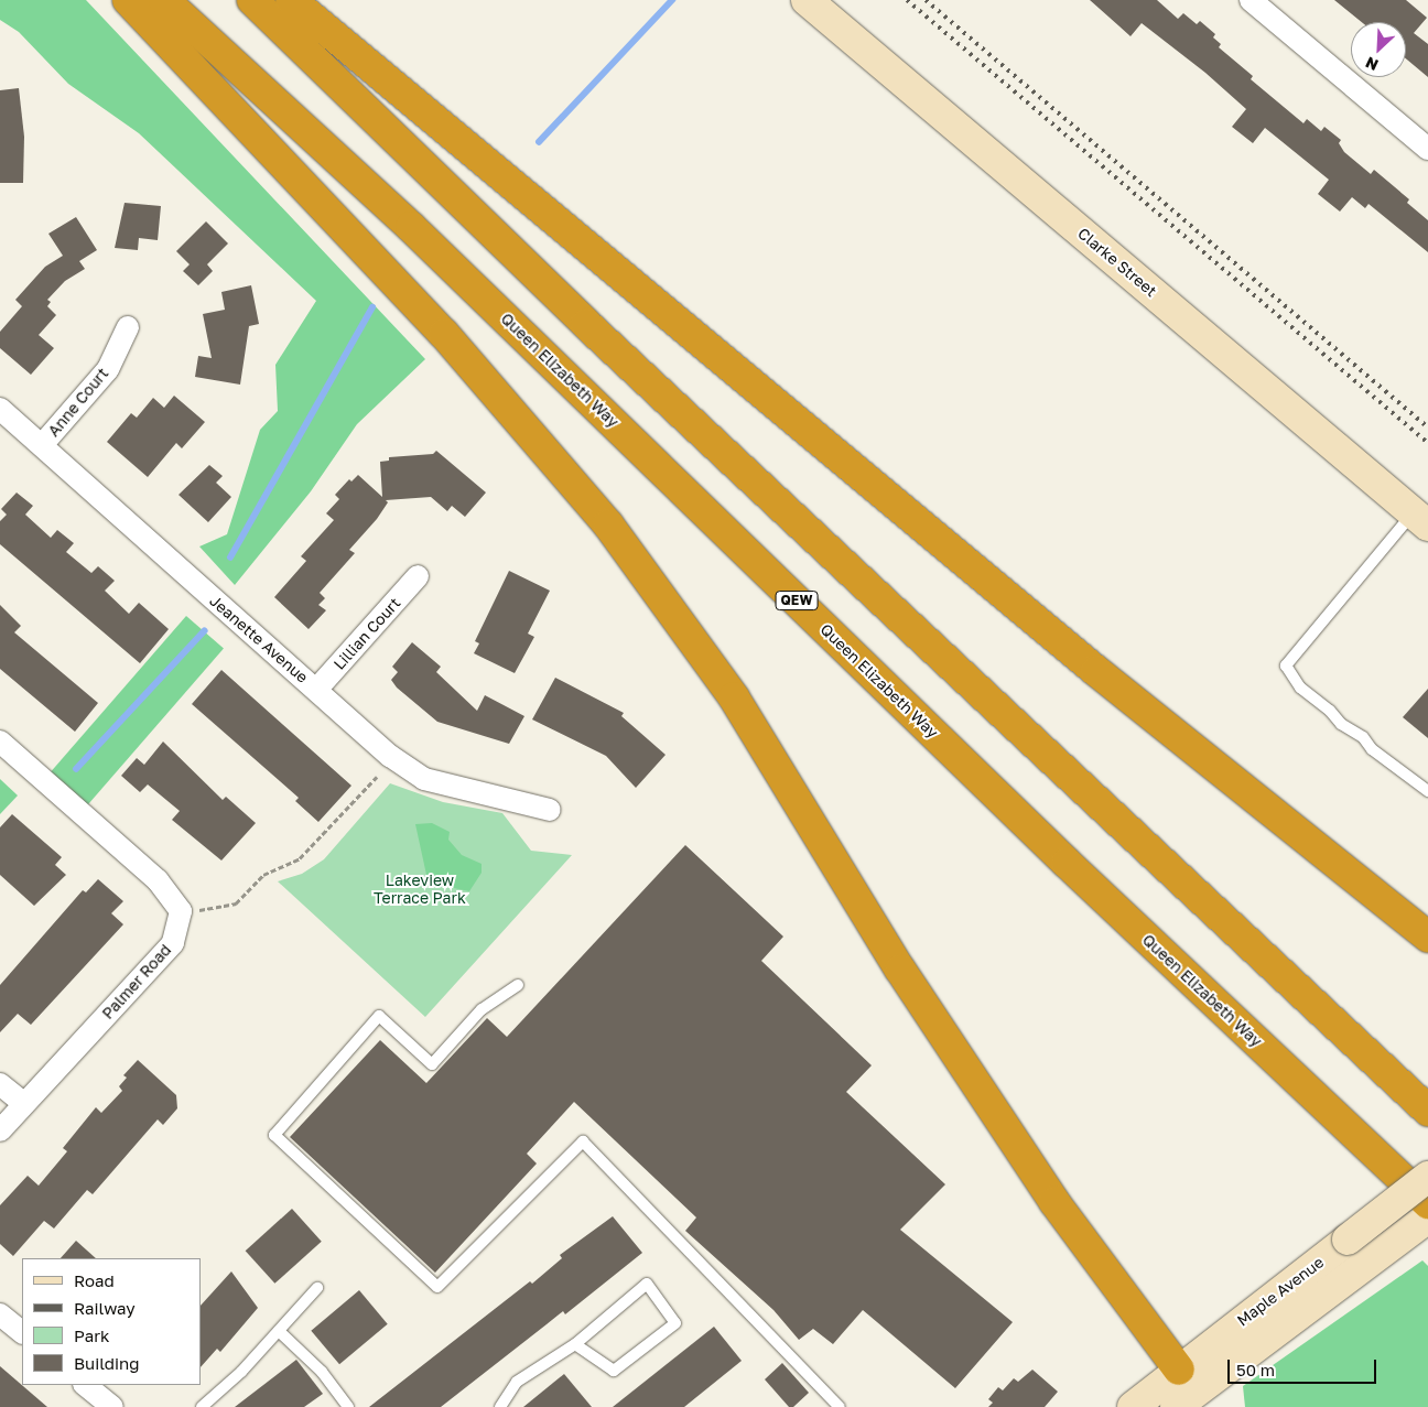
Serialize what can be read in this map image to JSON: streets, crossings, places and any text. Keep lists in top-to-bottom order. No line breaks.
{"streets":{"highway":["Queen Elizabeth Way","QEW"],"street":["Clarke Street","Anne Court","Lillian Court","Jeanette Avenue","Palmer Road","Maple Avenue"]},"crossings":[["Anne Court","Jeanette Avenue"],["Lillian Court","Jeanette Avenue"]],"parks":["Lakeview Terrace Park"],"legend":["Road","Railway","Park","Building"],"scale_bar":"50 m","north":"bottom left"}
